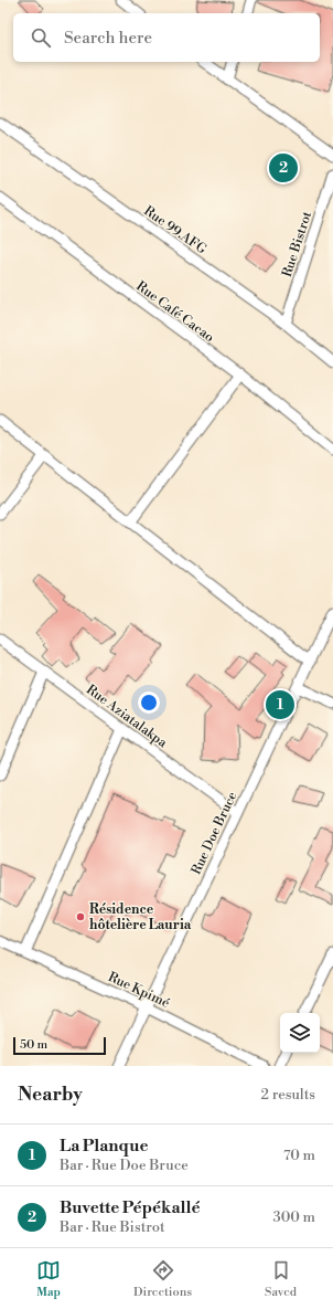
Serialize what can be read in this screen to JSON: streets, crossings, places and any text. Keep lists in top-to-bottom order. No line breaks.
{"streets":{"street":["Rue 99.AFG","Rue Bistrot","Rue Café Cacao","Rue Aziatalakpa","Rue Doe Bruce","Rue Kpimé"]},"crossings":[["Rue 99.AFG","Rue Bistrot"],["Rue Aziatalakpa","Rue Doe Bruce"],["Rue Doe Bruce","Rue Kpimé"]],"places":["Résidence hôtelière Lauria"],"scale_bar":"50 m","page":{"search":"Search here","pins":["2","1"],"scale":"50 m","heading":["Nearby","2 results"],"list":[{"mark":"1","name":"La Planque","note":"Bar · Rue Doe Bruce","value":"70 m"},{"mark":"2","name":"Buvette Pépékallé","note":"Bar · Rue Bistrot","value":"300 m"}],"nav":["Map","Directions","Saved"]}}
